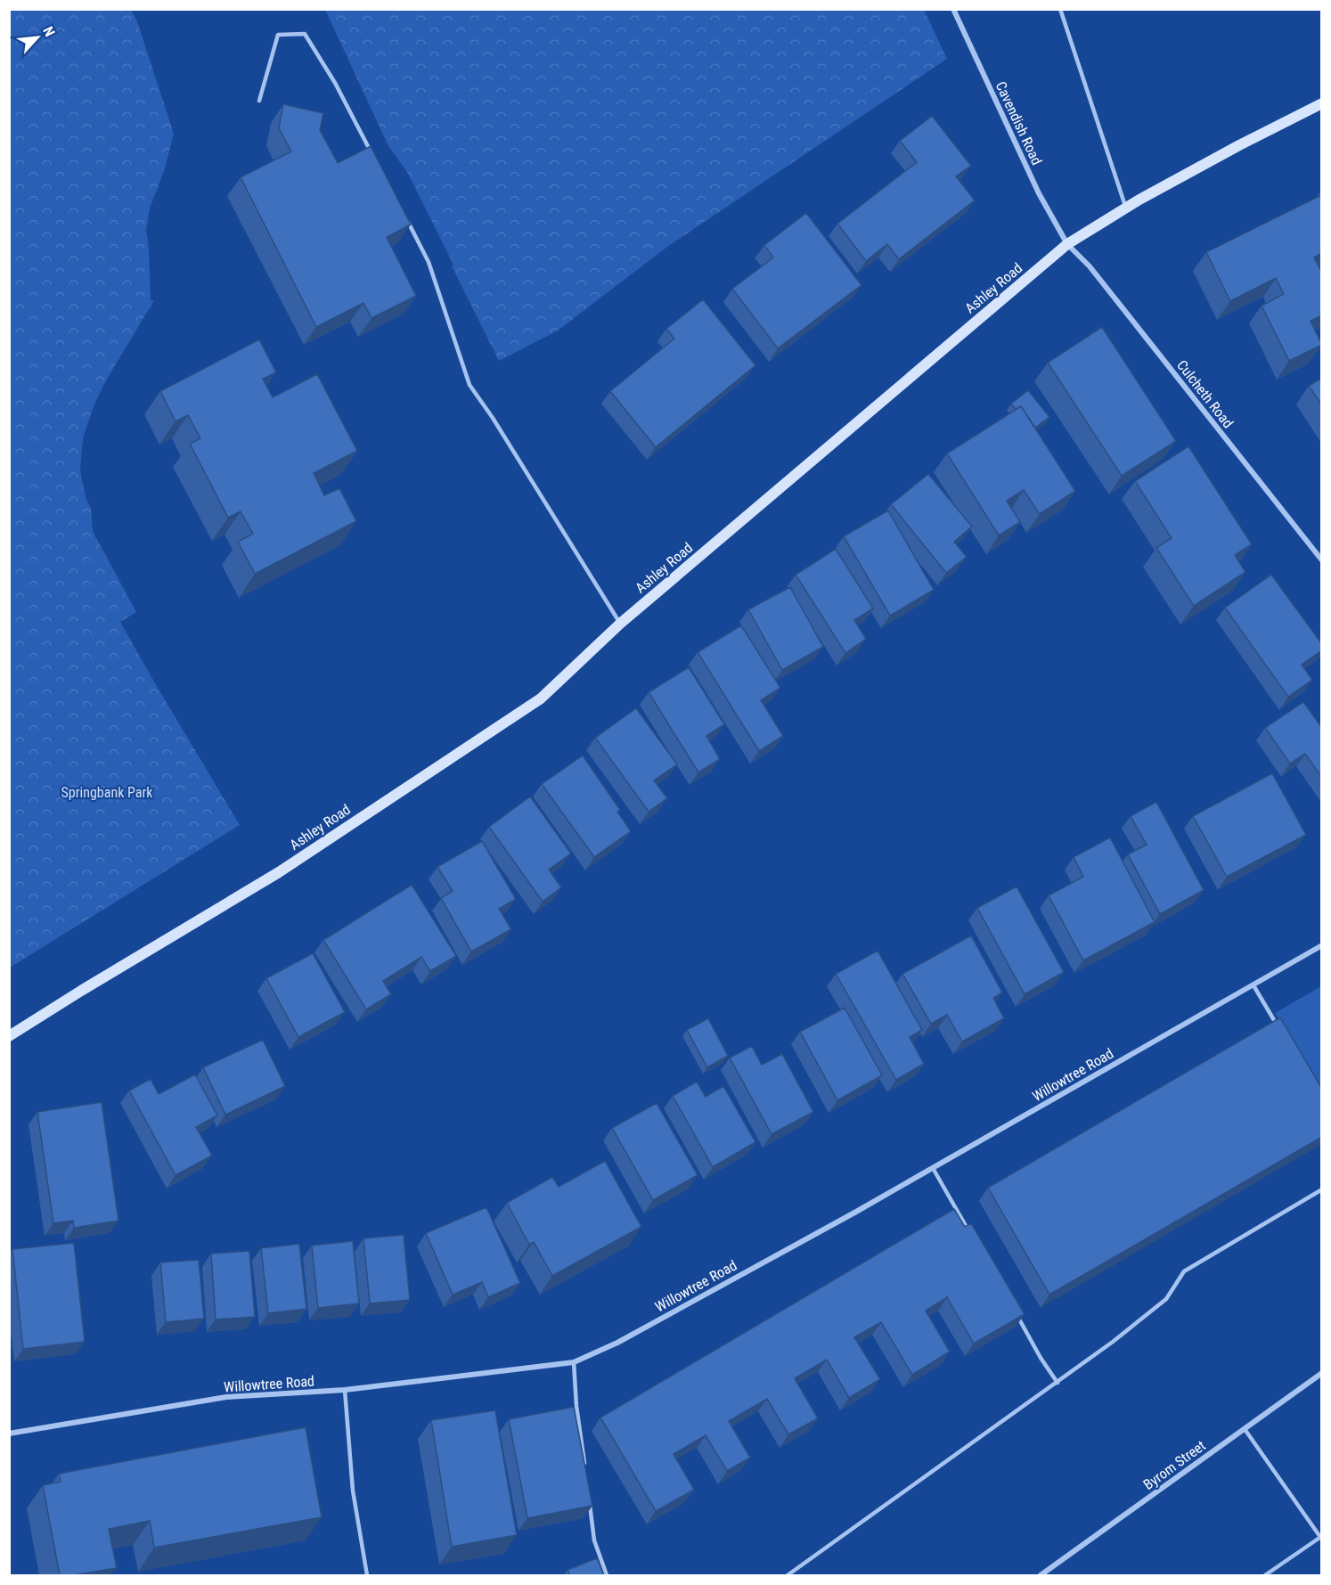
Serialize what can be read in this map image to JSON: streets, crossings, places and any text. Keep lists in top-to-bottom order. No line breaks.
{"streets":{"main road":["Ashley Road"],"street":["Cavendish Road","Culcheth Road","Willowtree Road","Byrom Street"]},"crossings":[["Cavendish Road","Ashley Road"],["Cavendish Road","Culcheth Road"],["Ashley Road","Culcheth Road"]],"parks":["Springbank Park"],"north":"top right"}
